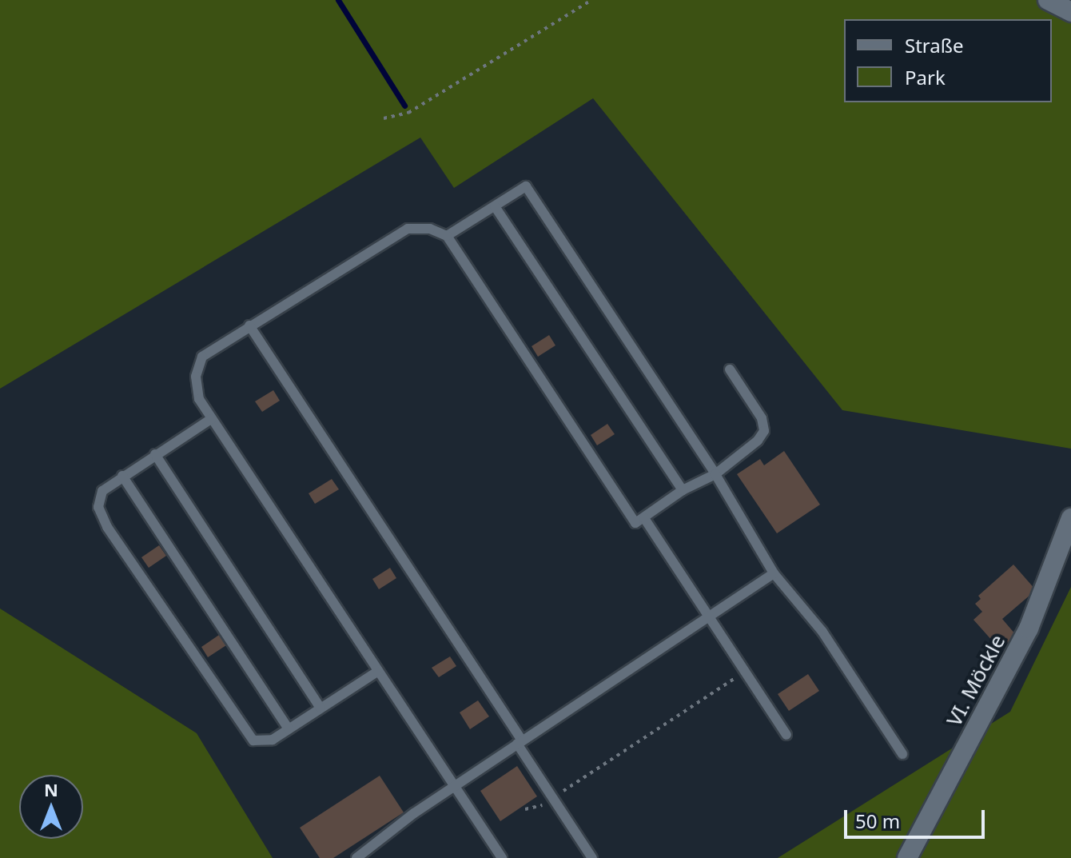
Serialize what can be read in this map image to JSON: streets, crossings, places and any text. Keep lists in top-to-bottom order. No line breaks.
{"streets":{"street":["VI. Möckle"]},"legend":["Straße","Park"],"scale_bar":"50 m","north":"top"}
